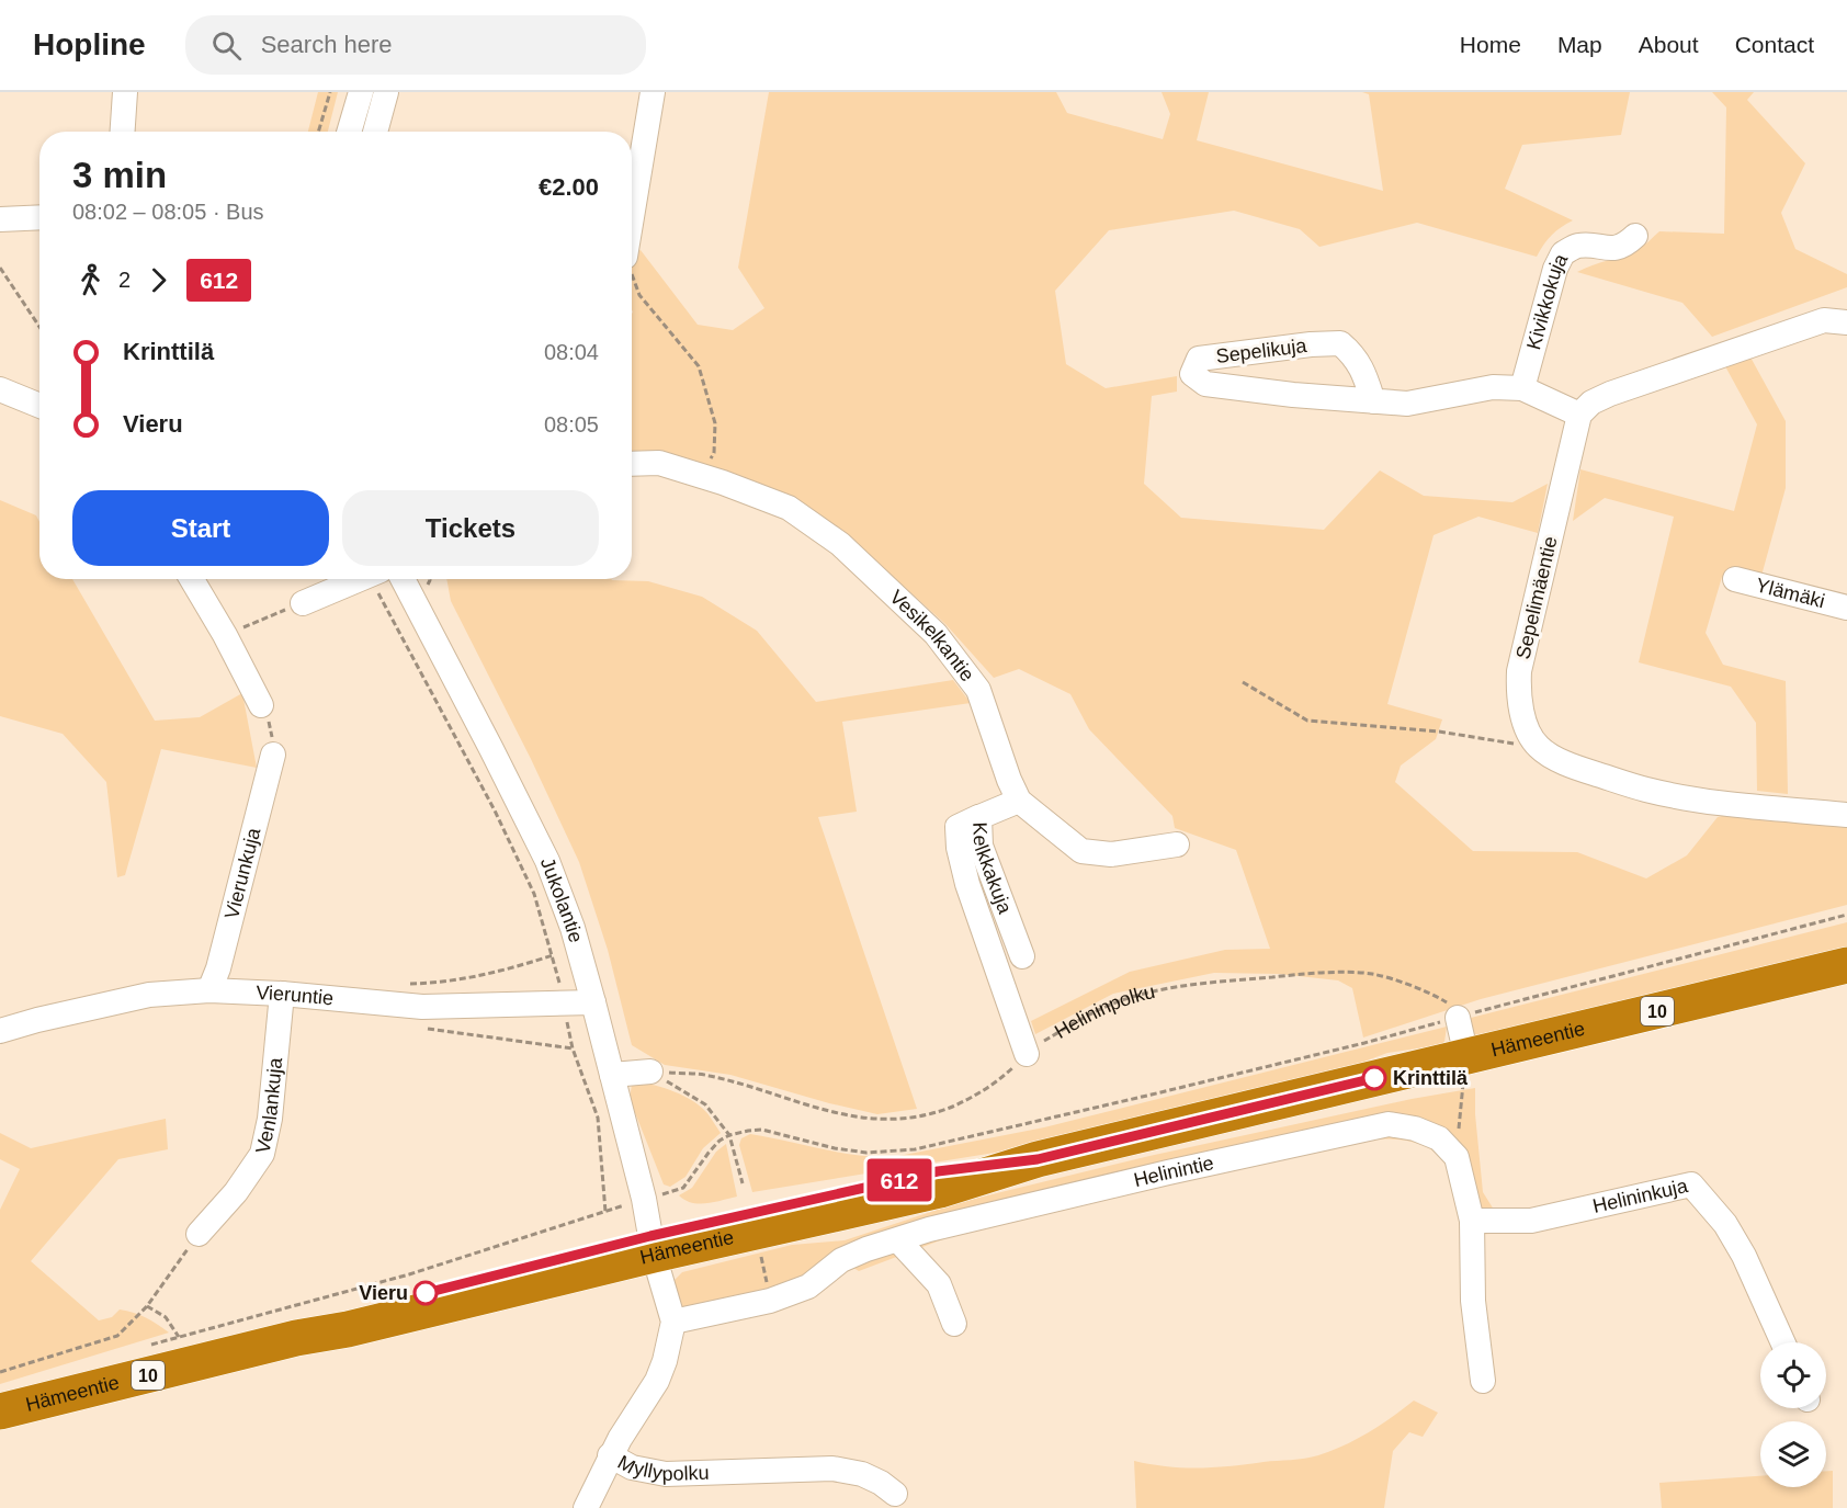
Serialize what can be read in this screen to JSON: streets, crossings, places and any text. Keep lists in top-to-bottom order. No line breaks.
{"streets":{"highway":["10","Hämeentie"],"street":["Kivikkokuja","Sepelikuja","Ylämäki","Sepelimäentie","Vesikelkantie","Kelkkakuja","Vierunkuja","Jukolantie","Vieruntie","Venlankuja","Helinintie","Helininkuja","Myllypolku"],"path":["Helininpolku"]},"crossings":[["Kivikkokuja","Sepelikuja"],["Sepelikuja","Sepelimäentie"],["Vesikelkantie","Kelkkakuja"],["Vierunkuja","Vieruntie"],["Jukolantie","Vieruntie"],["Jukolantie","Hämeentie"],["Jukolantie","Myllypolku"],["Vieruntie","Venlankuja"],["Hämeentie","Myllypolku"],["Helinintie","Myllypolku"]],"places":["Krinttilä","Vieru"],"lines":["bus line 612"],"page":{"header":"Hopline","search":"Search here","nav":["Home","Map","About","Contact"],"on_map":"612","heading":["3 min","08:02 – 08:05 · Bus","€2.00"],"legs":["2","612"],"list":[{"name":"Krinttilä","value":"08:04"},{"name":"Vieru","value":"08:05"}],"buttons":["Start","Tickets"]}}
